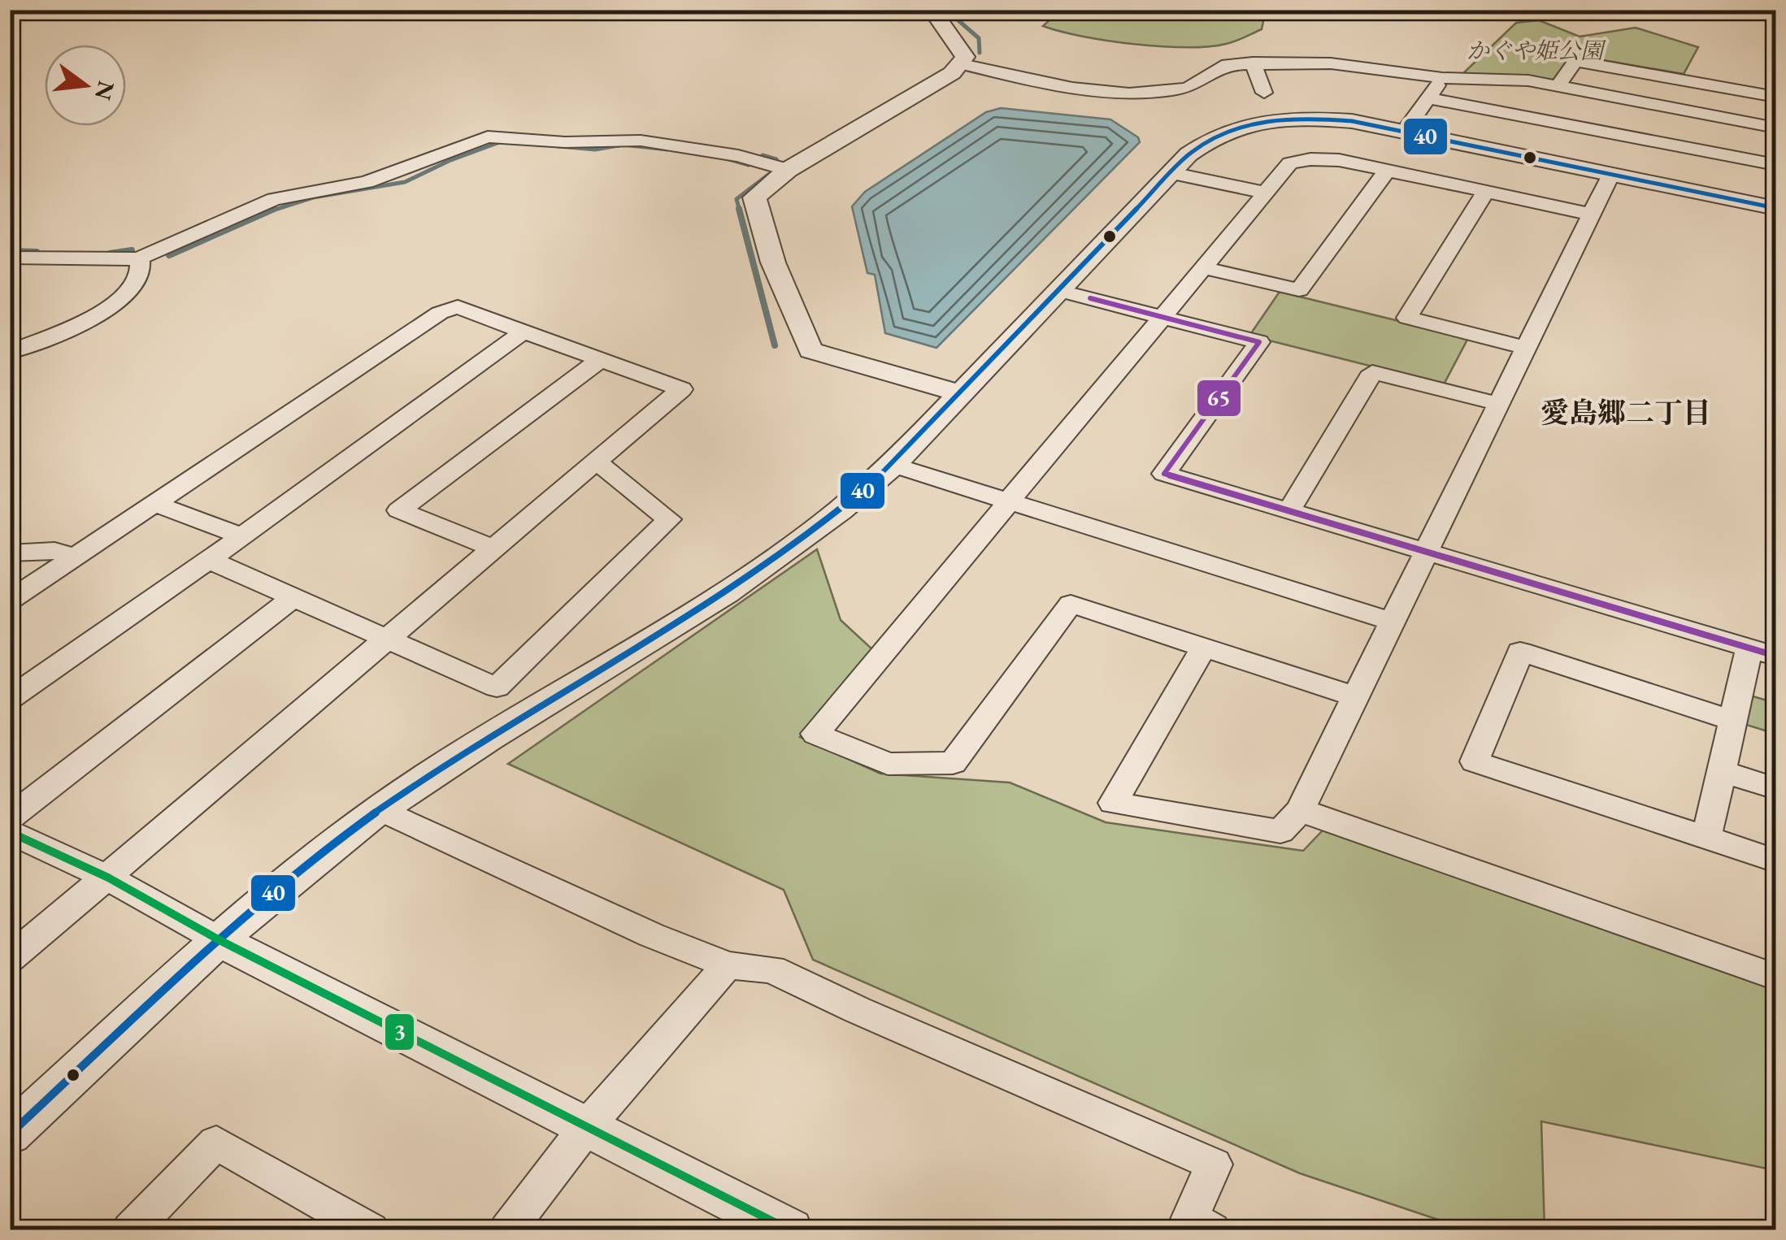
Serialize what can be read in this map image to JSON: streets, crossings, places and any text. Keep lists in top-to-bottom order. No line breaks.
{"districts":["愛島郷二丁目"],"parks":["かぐや姫公園"],"lines":["transit line 40","transit line 65","transit line 3"],"north":"right"}
